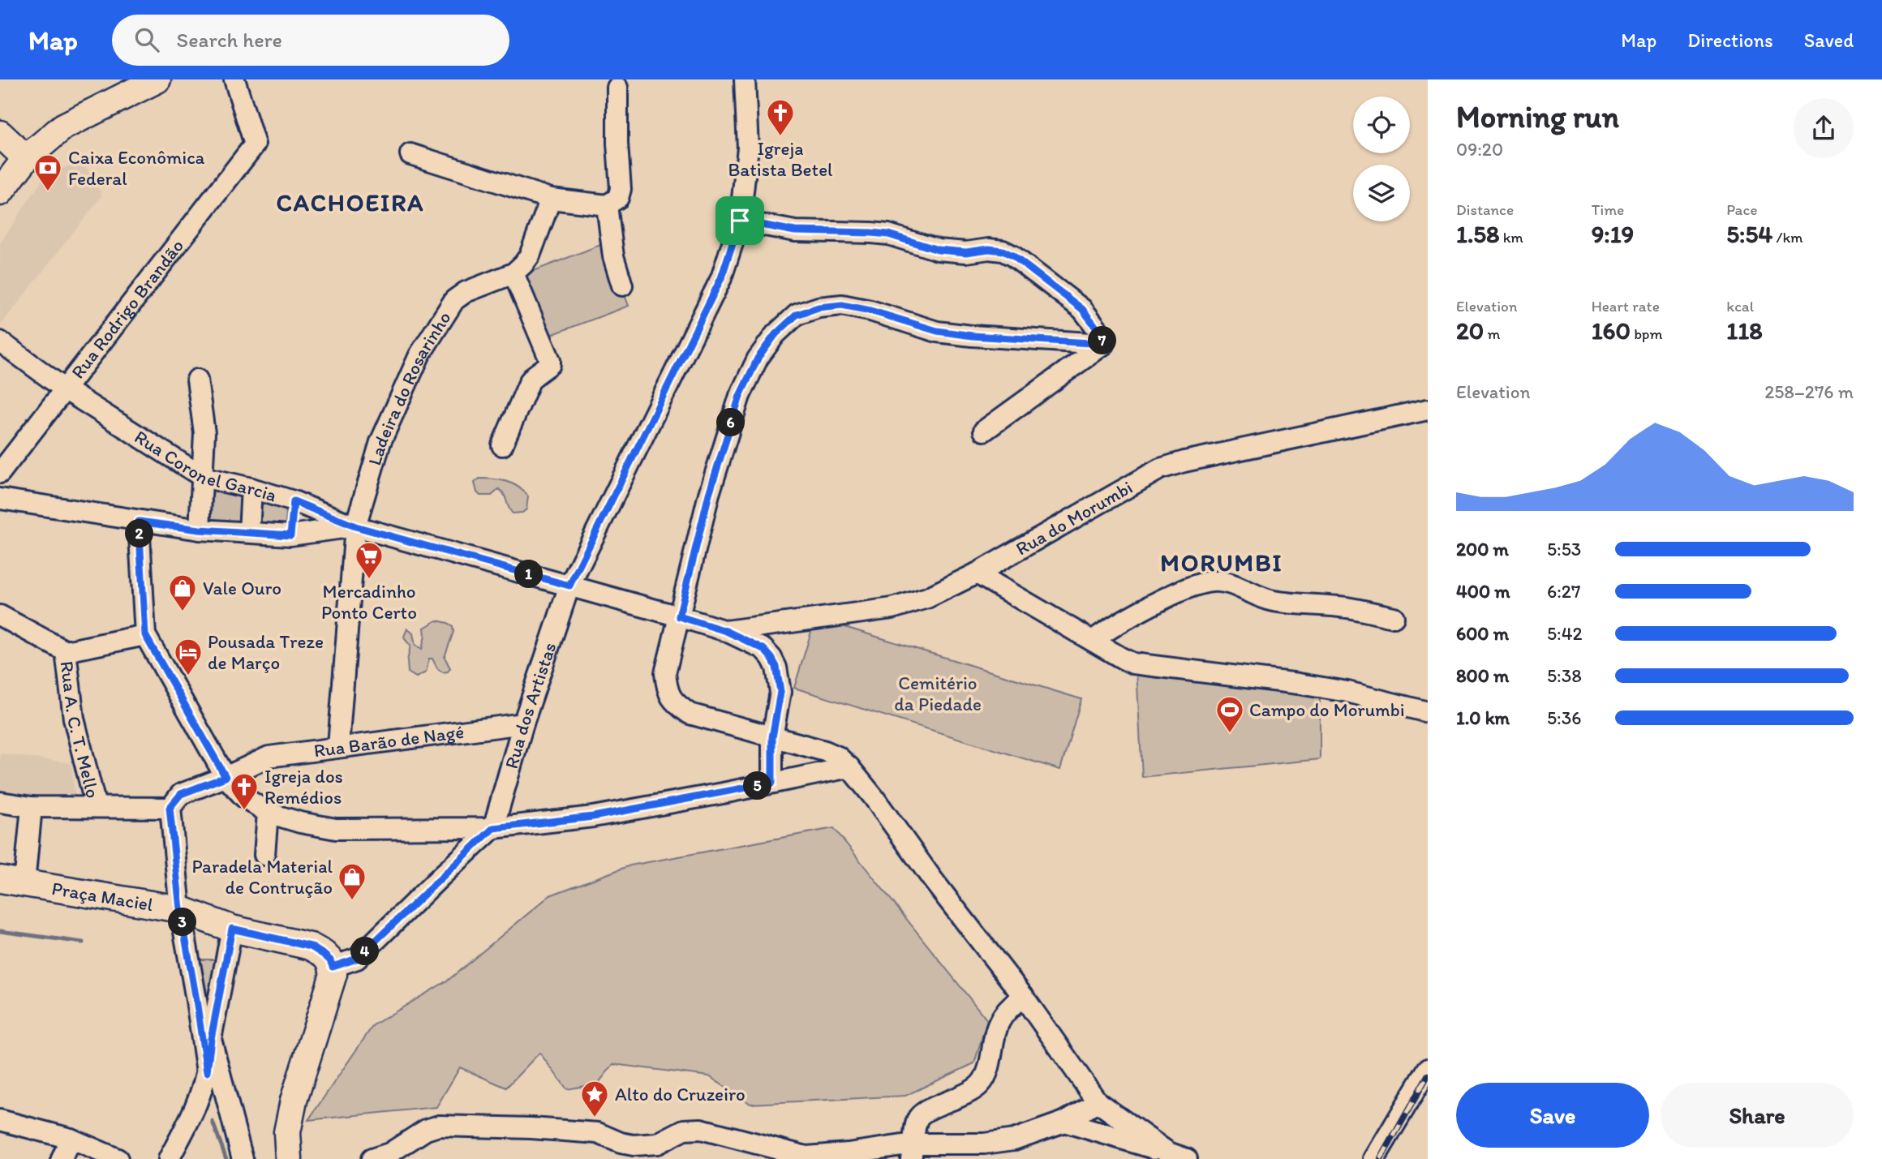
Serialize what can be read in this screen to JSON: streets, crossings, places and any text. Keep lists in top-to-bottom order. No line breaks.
{"streets":{"main road":["Praça Maciel"],"street":["Rua Rodrigo Brandão","Ladeira do Rosarinho","Rua Coronel Garcia","Rua do Morumbi","Rua dos Artistas","Rua A. C. T. Mello","Rua Barão de Nagé"]},"crossings":[["Rua Rodrigo Brandão","Rua Coronel Garcia"],["Ladeira do Rosarinho","Rua Coronel Garcia"],["Ladeira do Rosarinho","Rua Barão de Nagé"],["Rua Coronel Garcia","Rua do Morumbi"],["Rua Coronel Garcia","Rua dos Artistas"],["Rua dos Artistas","Rua Barão de Nagé"]],"districts":["CACHOEIRA","MORUMBI"],"parks":["Cemitério da Piedade"],"places":{"church":["Igreja Batista Betel","Igreja dos Remédios"],"bank":["Caixa Econômica Federal"],"supermarket":["Mercadinho Ponto Certo"],"shop":["Vale Ouro","Paradela Material de Contrução"],"hotel":["Pousada Treze de Março"],"sports":["Campo do Morumbi"],"place":["Alto do Cruzeiro"]},"page":{"header":"Map","search":"Search here","nav":["Map","Directions","Saved"],"heading":["Morning run","09:20"],"stats":[["Distance","1.58 km"],["Time","9:19"],["Pace","5:54 /km"],["Elevation","20 m"],["Heart rate","160 bpm"],["kcal","118"]],"pins":["7","6","2","1","5","3","4"],"chart":["Elevation","258–276 m"],"list":[{"name":"200 m","note":"5:53"},{"name":"400 m","note":"6:27"},{"name":"600 m","note":"5:42"},{"name":"800 m","note":"5:38"},{"name":"1.0 km","note":"5:36"}],"buttons":["Save","Share"]}}
